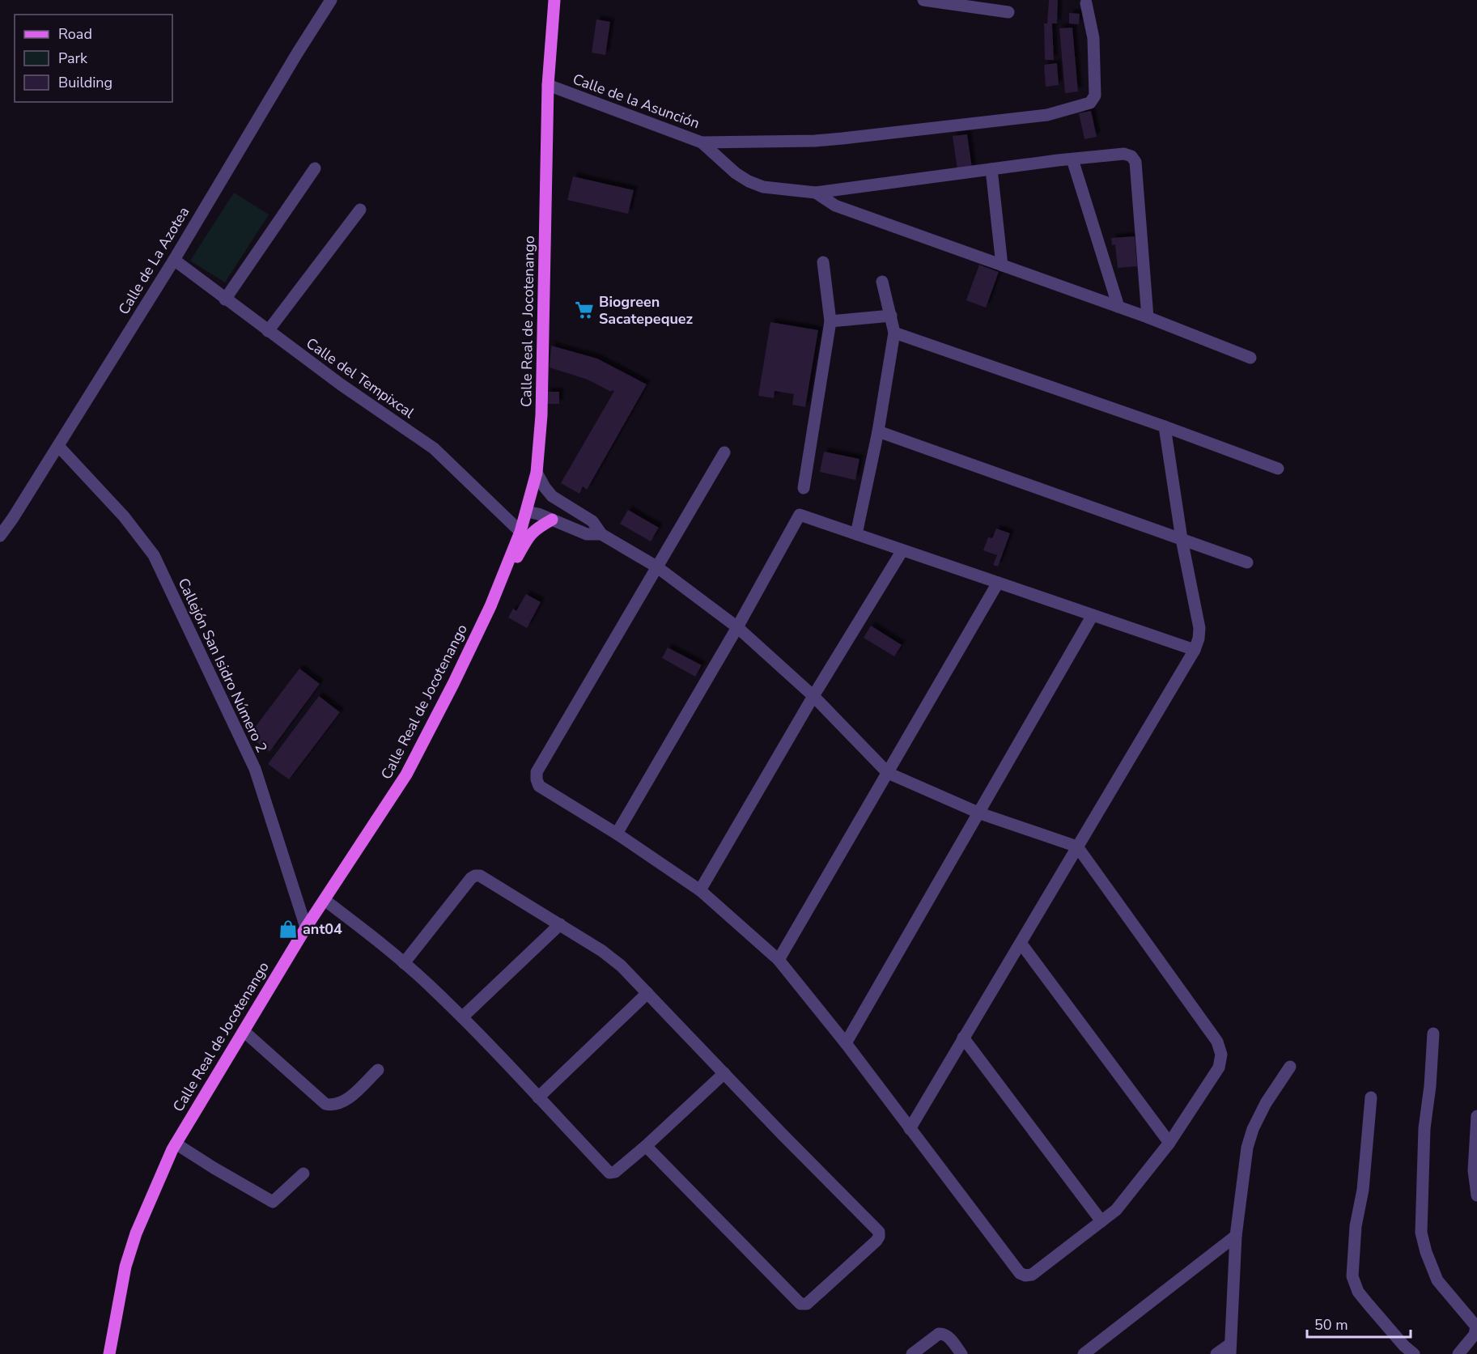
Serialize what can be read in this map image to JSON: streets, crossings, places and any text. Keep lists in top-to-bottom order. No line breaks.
{"streets":{"main road":["Calle Real de Jocotenango"],"street":["Calle de la Asunción","Calle de La Azotea","Calle del Tempixcal","Callejón San Isidro Número 2"]},"crossings":[["Calle de la Asunción","Calle Real de Jocotenango"],["Calle de La Azotea","Calle del Tempixcal"],["Calle de La Azotea","Callejón San Isidro Número 2"],["Calle Real de Jocotenango","Calle del Tempixcal"],["Calle Real de Jocotenango","Callejón San Isidro Número 2"]],"places":{"supermarket":["Biogreen Sacatepequez"],"shop":["ant04"]},"legend":["Road","Park","Building"],"scale_bar":"50 m"}
